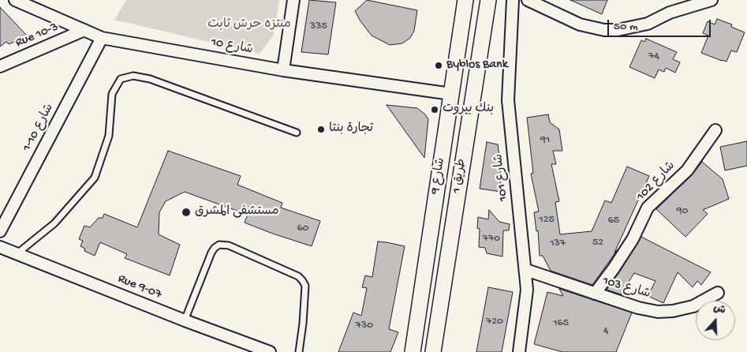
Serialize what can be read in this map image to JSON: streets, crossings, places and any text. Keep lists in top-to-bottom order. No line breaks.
{"streets":{"main road":["شارع 9","طريق 1"],"street":["Rue 10-3","شارع 10","شارع 10-1","شارع 101","شارع 102","Rue 9-07","شارع 103"]},"crossings":[["Rue 10-3","شارع 10"],["شارع 10","شارع 10-1"],["شارع 10","شارع 9"],["شارع 101","شارع 103"],["شارع 102","شارع 103"]],"parks":["منتزه حرش ثابت"],"places":["Byblos Bank","بنك بيروت","تجارة بنتا","مستشفى المشرق"],"house_numbers":["335","74","91","90","125","65","60","770","52","137","720","165","730","4"],"scale_bar":"50 m","north":"top"}
